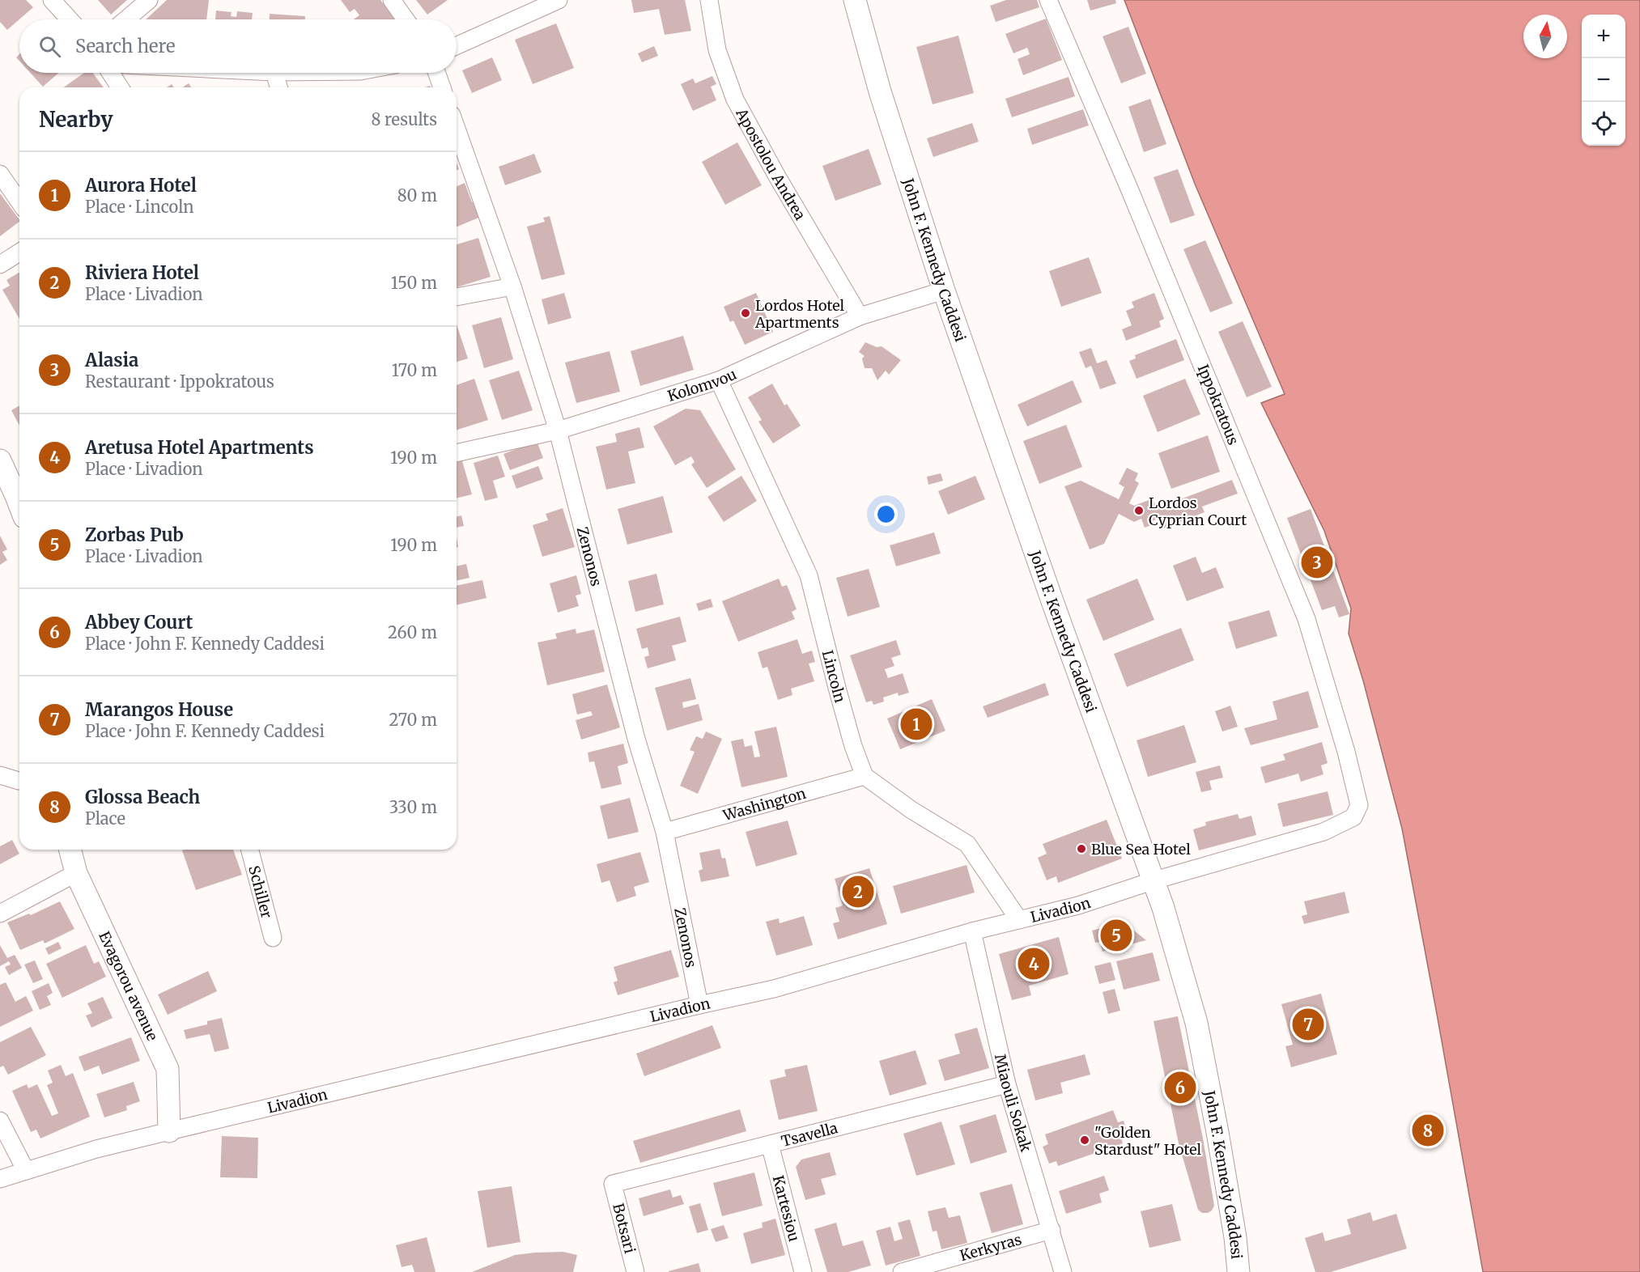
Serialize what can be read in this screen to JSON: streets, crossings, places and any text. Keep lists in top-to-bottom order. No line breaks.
{"streets":{"street":["Apostolou Andrea","John F. Kennedy Caddesi","Kolomvou","Ippokratous","Zenonos","Lincoln","Washington","Schiller","Livadion","Evagorou avenue","Miaouli Sokak","Tsavella","Kartesiou","Botsari","Kerkyras"]},"crossings":[["Apostolou Andrea","Kolomvou"],["John F. Kennedy Caddesi","Kolomvou"],["John F. Kennedy Caddesi","Livadion"],["Kolomvou","Zenonos"],["Kolomvou","Lincoln"],["Ippokratous","Livadion"],["Zenonos","Washington"],["Zenonos","Livadion"],["Lincoln","Washington"],["Livadion","Evagorou avenue"],["Livadion","Miaouli Sokak"],["Miaouli Sokak","Tsavella"],["Miaouli Sokak","Kerkyras"],["Tsavella","Kartesiou"],["Tsavella","Botsari"]],"places":["Lordos Hotel Apartments","Lordos Cyprian Court","Blue Sea Hotel","\"Golden Stardust\" Hotel"],"north":"top","page":{"map_buttons":["+","−"],"search":"Search here","heading":["Nearby","8 results"],"list":[{"mark":"1","name":"Aurora Hotel","note":"Place · Lincoln","value":"80 m"},{"mark":"2","name":"Riviera Hotel","note":"Place · Livadion","value":"150 m"},{"mark":"3","name":"Alasia","note":"Restaurant · Ippokratous","value":"170 m"},{"mark":"4","name":"Aretusa Hotel Apartments","note":"Place · Livadion","value":"190 m"},{"mark":"5","name":"Zorbas Pub","note":"Place · Livadion","value":"190 m"},{"mark":"6","name":"Abbey Court","note":"Place · John F. Kennedy Caddesi","value":"260 m"},{"mark":"7","name":"Marangos House","note":"Place · John F. Kennedy Caddesi","value":"270 m"},{"mark":"8","name":"Glossa Beach","note":"Place","value":"330 m"}],"pins":["3","1","2","5","4","7","6","8"]}}
